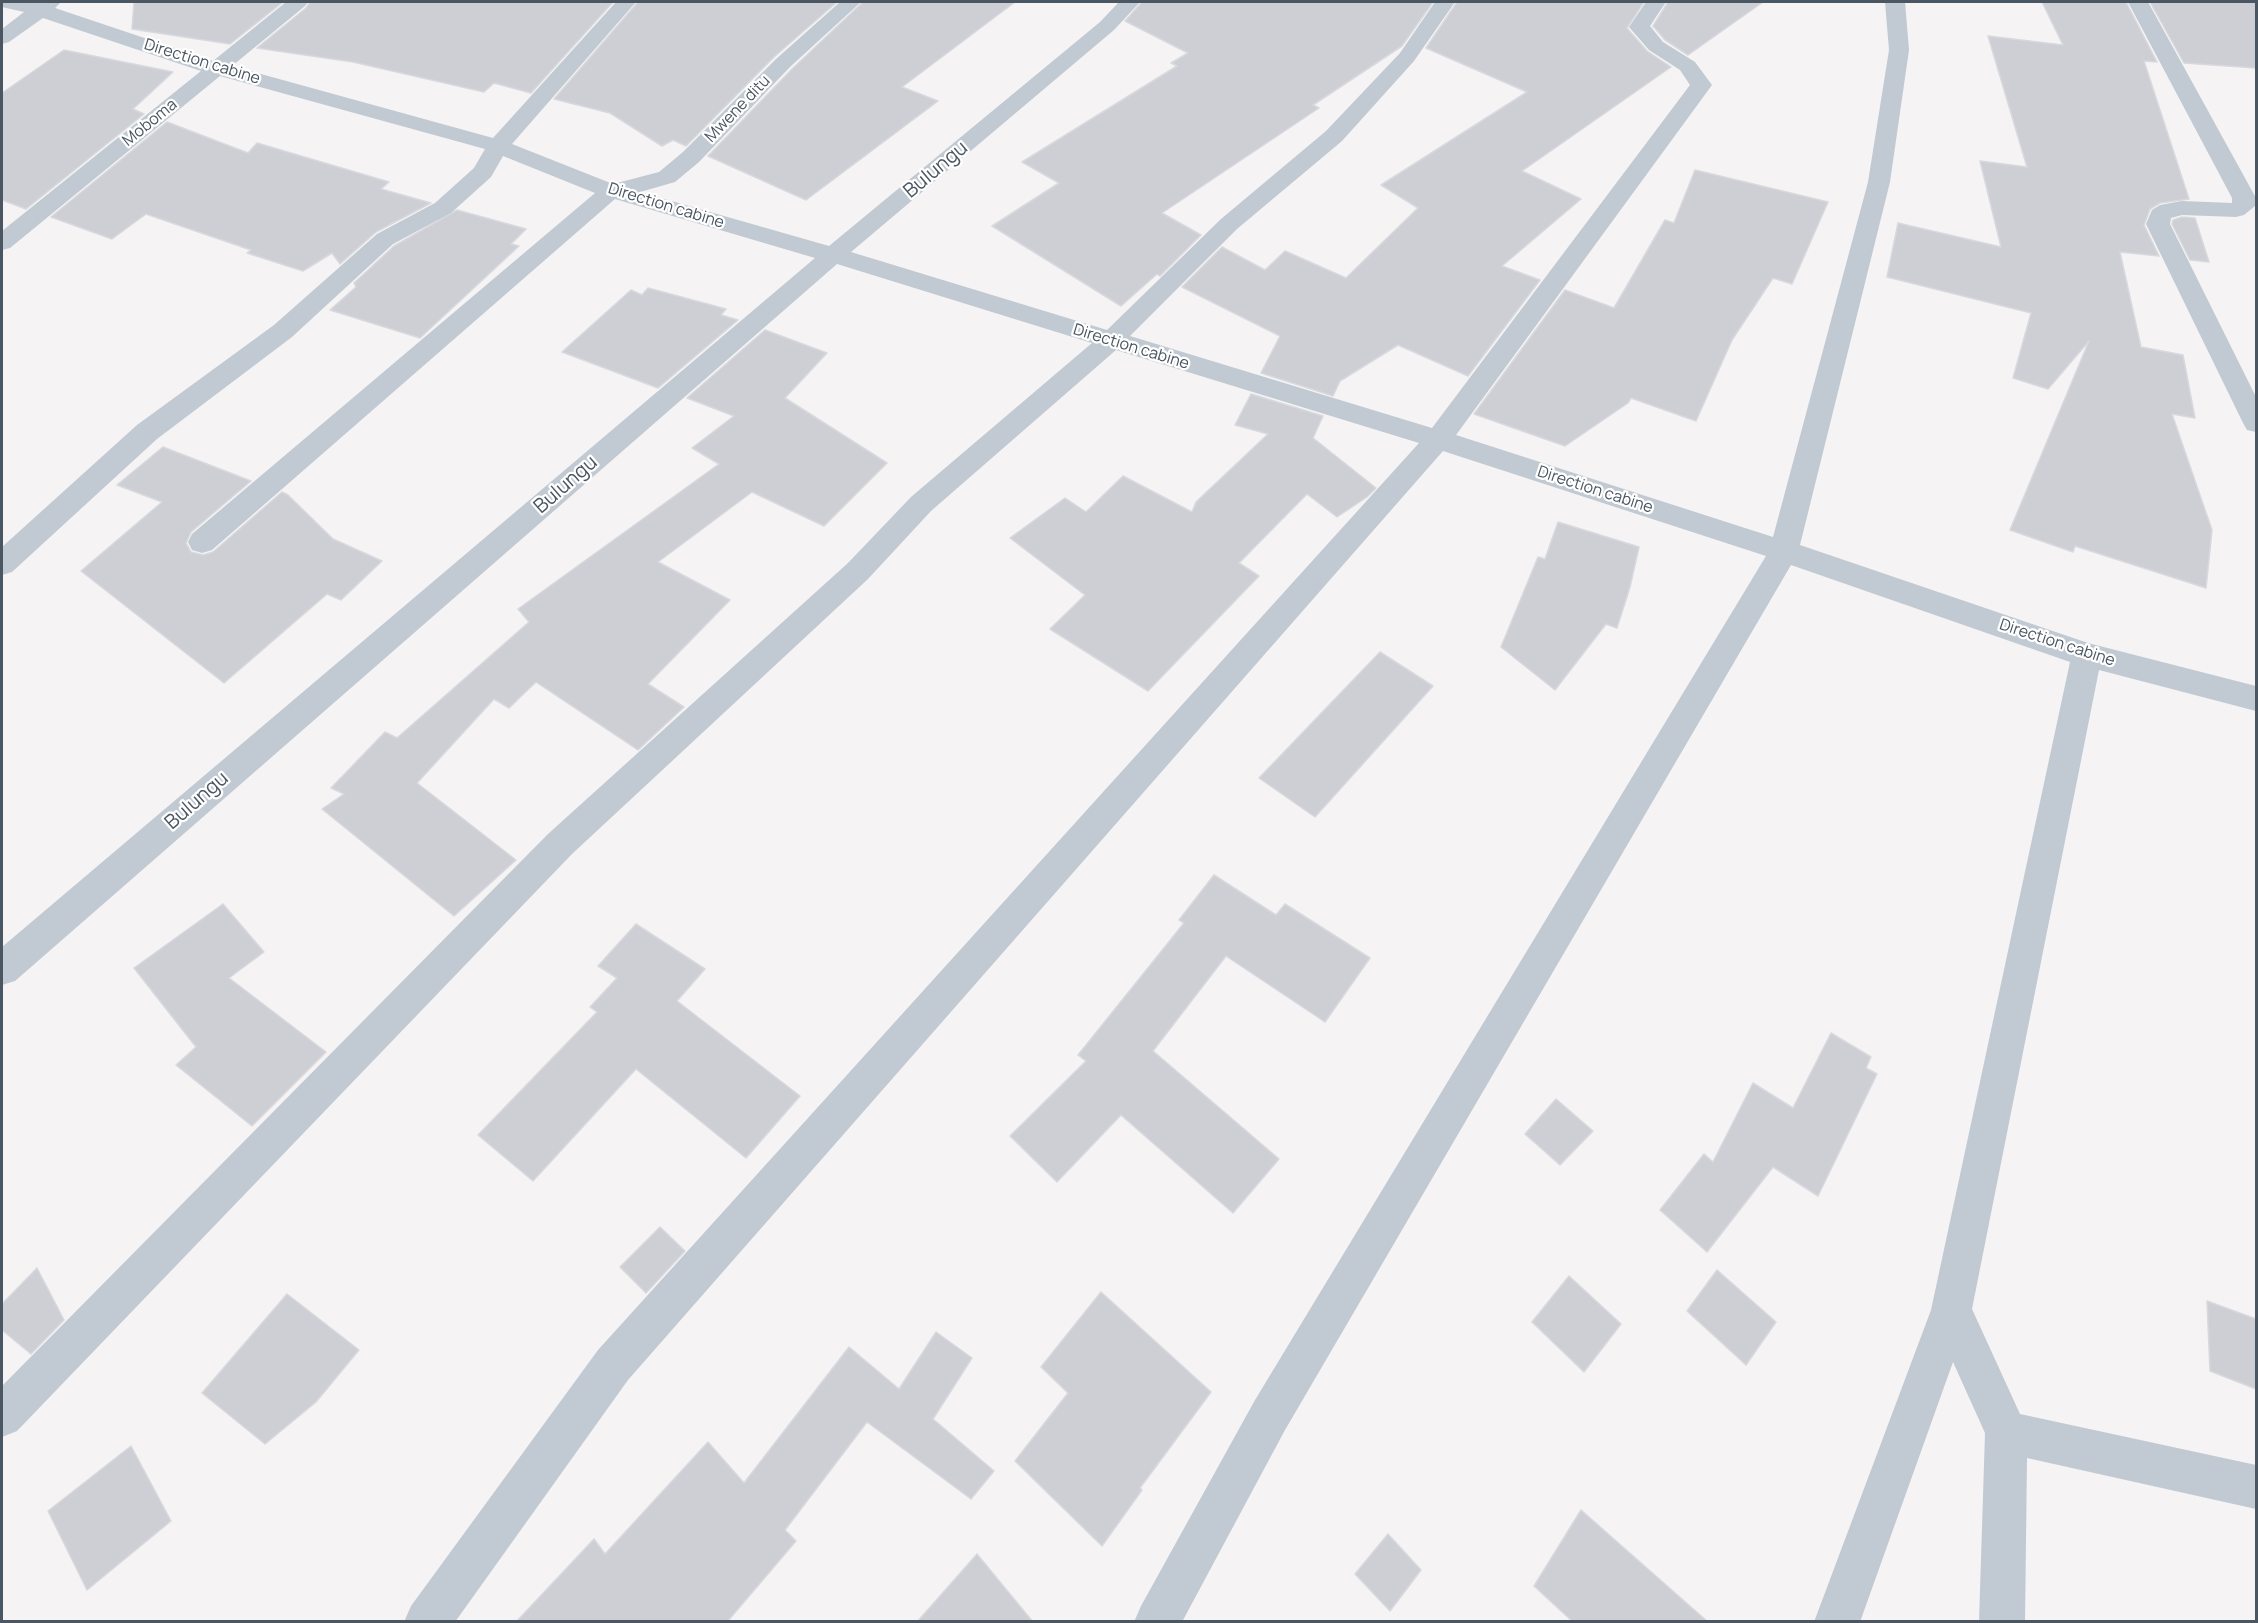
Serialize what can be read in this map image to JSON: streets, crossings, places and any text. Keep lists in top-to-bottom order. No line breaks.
{"streets":{"street":["Direction cabine","Mwene ditu","Moboma","Bulungu"]},"crossings":[["Direction cabine","Mwene ditu"],["Direction cabine","Moboma"],["Direction cabine","Bulungu"]]}
